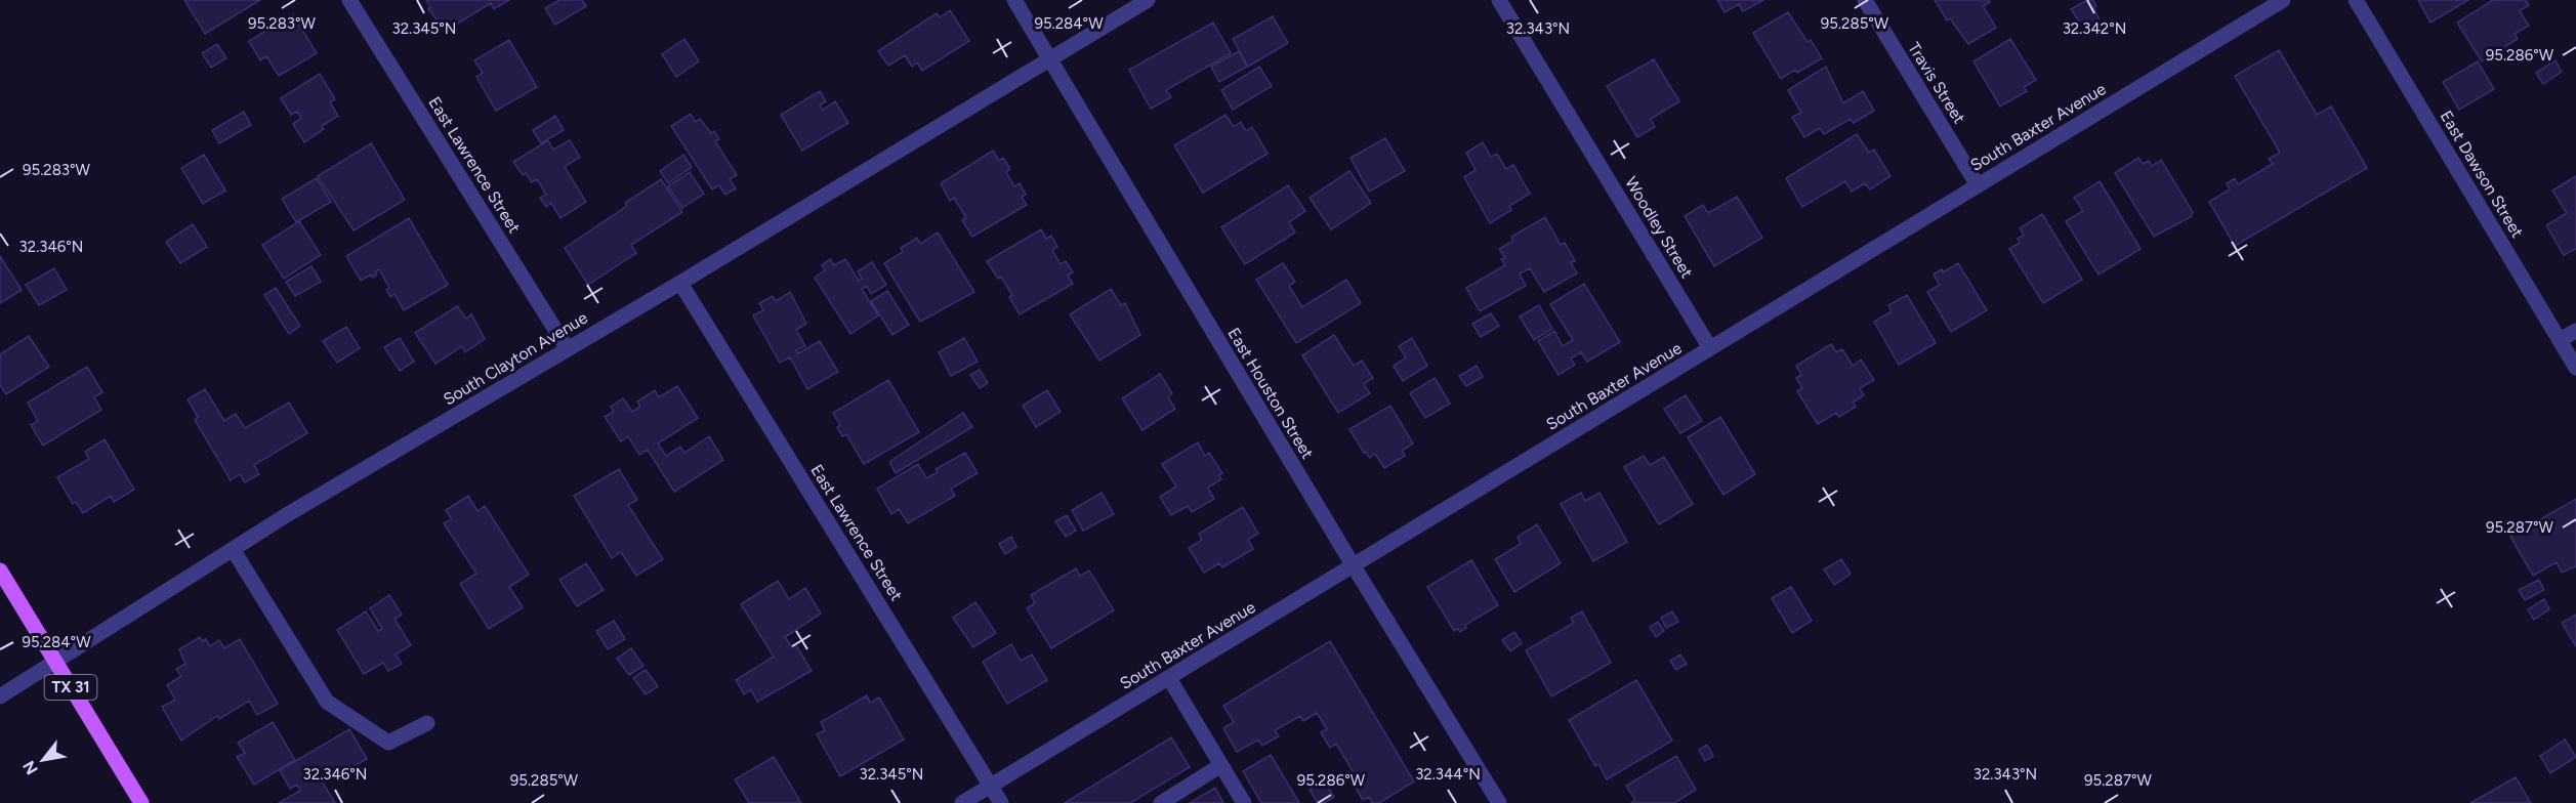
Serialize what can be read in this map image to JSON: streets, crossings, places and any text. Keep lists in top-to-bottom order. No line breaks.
{"streets":{"main road":["TX 31"],"street":["Travis Street","South Baxter Avenue","East Lawrence Street","East Dawson Street","Woodley Street","South Clayton Avenue","East Houston Street"]},"crossings":[["Travis Street","South Baxter Avenue"],["South Baxter Avenue","East Lawrence Street"],["South Baxter Avenue","Woodley Street"],["South Baxter Avenue","East Houston Street"],["East Lawrence Street","South Clayton Avenue"],["South Clayton Avenue","East Houston Street"],["South Clayton Avenue","TX 31"]],"north":"bottom left","coordinates":["95.283°W","95.284°W","95.285°W","32.342°N","32.345°N","32.343°N","95.286°W","32.346°N","95.287°W","32.344°N"]}
